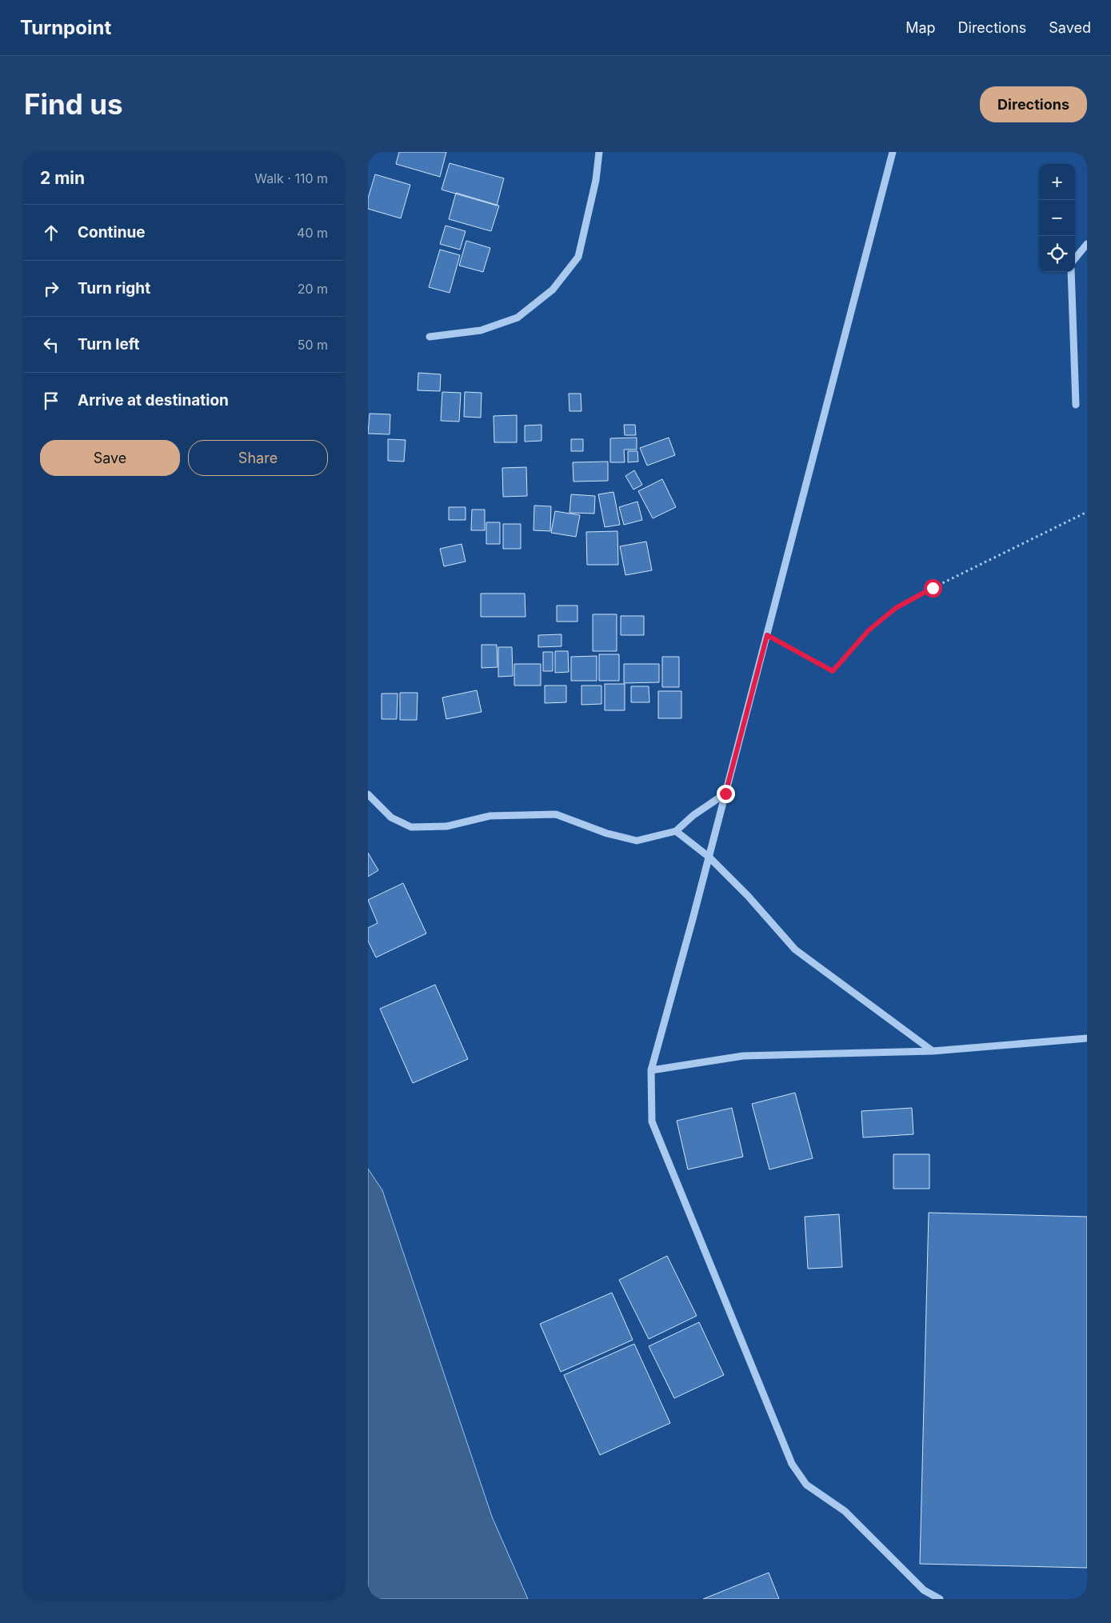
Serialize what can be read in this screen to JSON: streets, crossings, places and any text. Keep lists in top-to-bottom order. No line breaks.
{"page":{"header":"Turnpoint","nav":["Map","Directions","Saved"],"buttons":["Directions",["Save","Share"]],"title":"Find us","heading":["2 min","Walk · 110 m"],"map_buttons":["+","−"],"list":[["Continue","40 m"],["Turn right","20 m"],["Turn left","50 m"],"Arrive at destination"]}}
